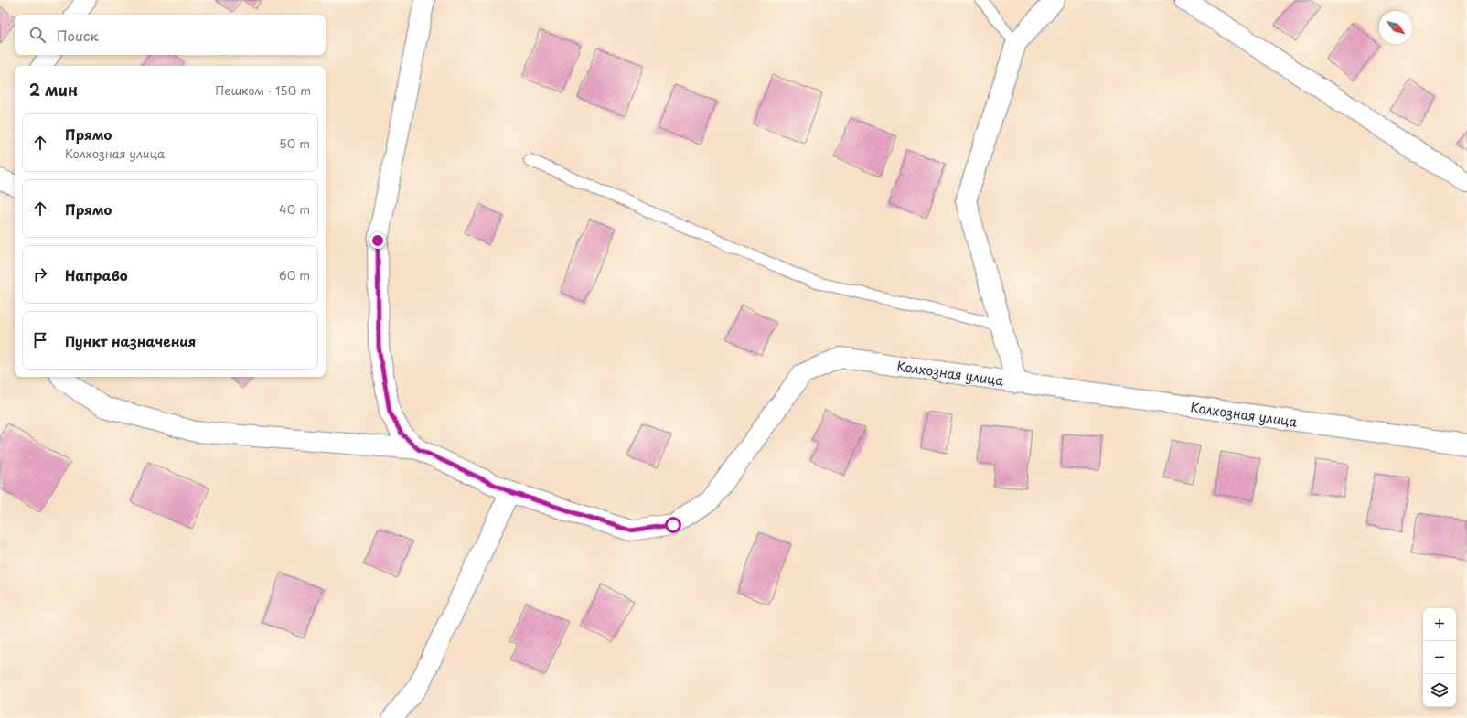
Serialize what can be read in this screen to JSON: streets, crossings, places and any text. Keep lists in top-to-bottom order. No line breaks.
{"streets":{"street":["Колхозная улица"]},"north":"bottom right","page":{"search":"Поиск","heading":["2 мин","Пешком · 150 m"],"list":[["Прямо","Колхозная улица","50 m"],["Прямо","40 m"],["Направо","60 m"],"Пункт назначения"],"map_buttons":["+","−"]}}
